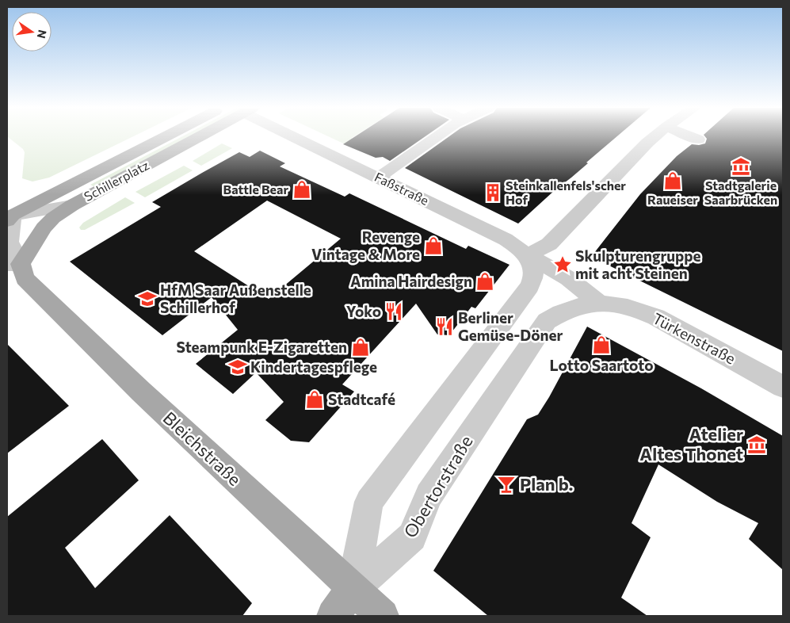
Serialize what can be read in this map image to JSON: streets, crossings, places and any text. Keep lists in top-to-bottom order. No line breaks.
{"streets":{"main road":["Schillerplatz","Bleichstraße"],"street":["Faßstraße","Türkenstraße","Obertorstraße"]},"crossings":[["Schillerplatz","Bleichstraße"],["Faßstraße","Türkenstraße"],["Faßstraße","Obertorstraße"],["Türkenstraße","Obertorstraße"],["Bleichstraße","Obertorstraße"]],"places":{"museum":["Stadtgalerie Saarbrücken","Atelier Altes Thonet"],"shop":["Raueiser","Battle Bear","Revenge Vintage & More","Amina Hairdesign","Lotto Saartoto","Steampunk E-Zigaretten","Stadtcafé"],"building":["Steinkallenfels'scher Hof"],"place":["Skulpturengruppe mit acht Steinen"],"school or university":["HfM Saar Außenstelle Schillerhof","Kindertagespflege"],"restaurant":["Yoko","Berliner Gemüse-Döner"],"bar":["Plan b."]},"north":"right"}
